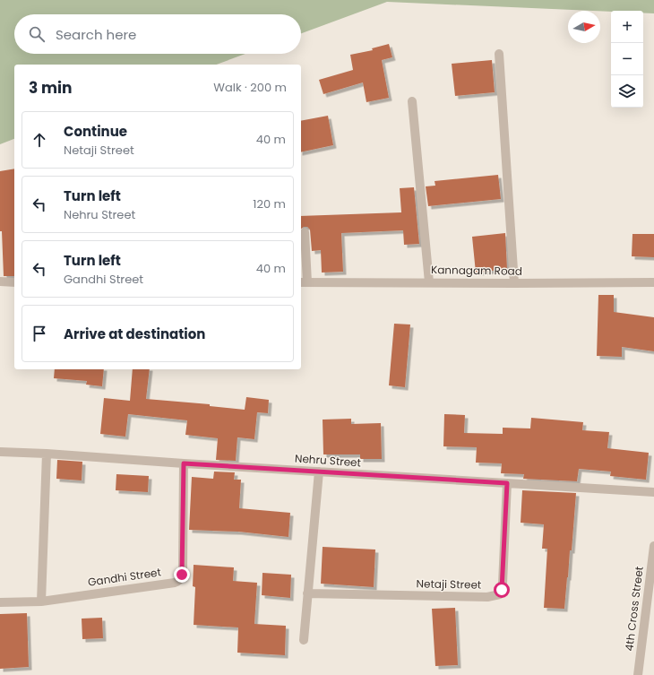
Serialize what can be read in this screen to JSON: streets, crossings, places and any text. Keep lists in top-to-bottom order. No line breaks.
{"streets":{"street":["Kannagam Road","Nehru Street","Gandhi Street","Netaji Street","4th Cross Street"]},"crossings":[["Nehru Street","Gandhi Street"],["Nehru Street","Netaji Street"]],"north":"right","page":{"map_buttons":["+","−"],"search":"Search here","heading":["3 min","Walk · 200 m"],"list":[["Continue","Netaji Street","40 m"],["Turn left","Nehru Street","120 m"],["Turn left","Gandhi Street","40 m"],"Arrive at destination"]}}
